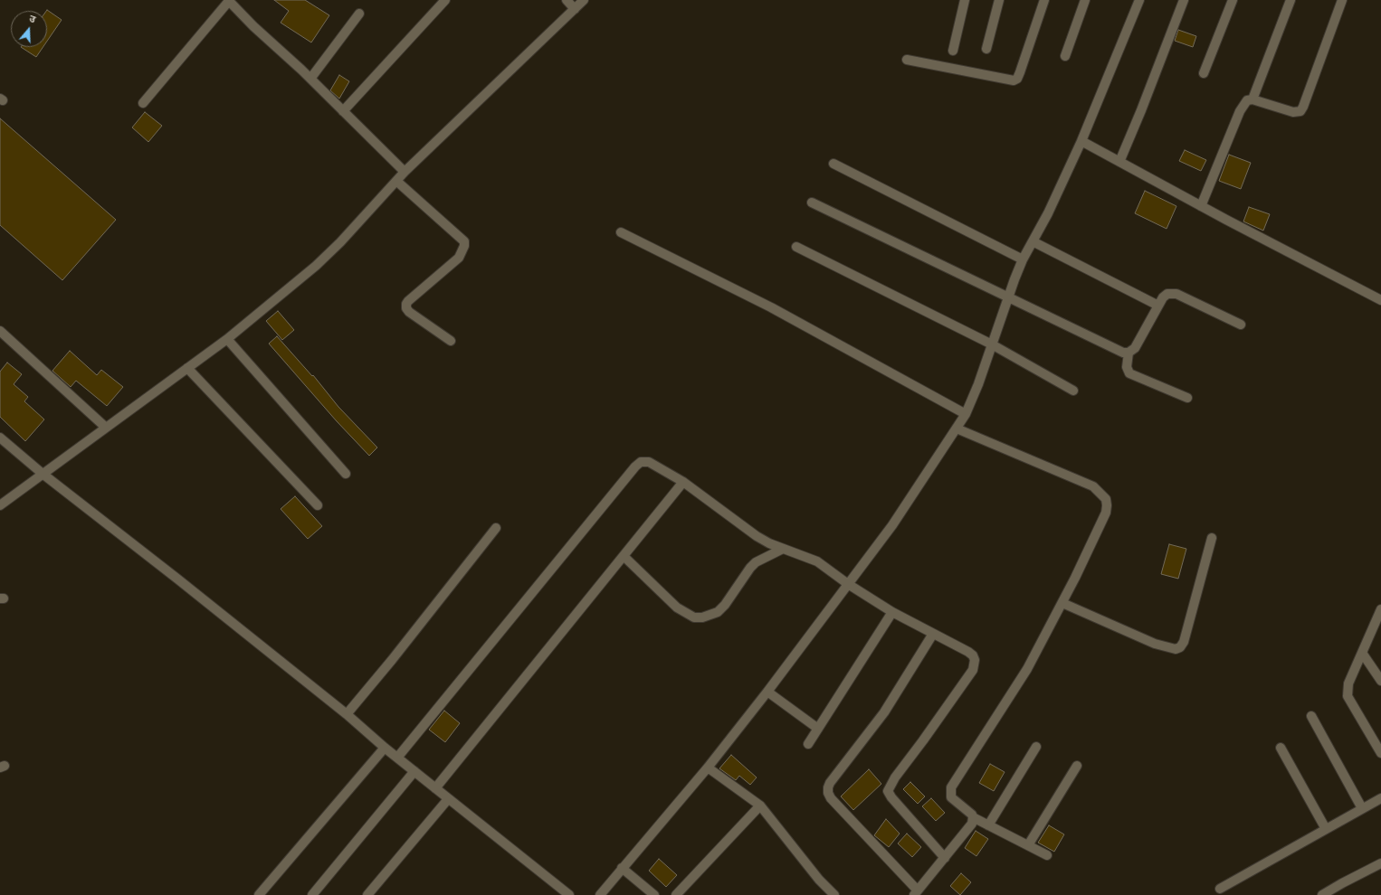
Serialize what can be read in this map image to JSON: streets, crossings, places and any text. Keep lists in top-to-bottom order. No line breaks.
{"north":"top"}
